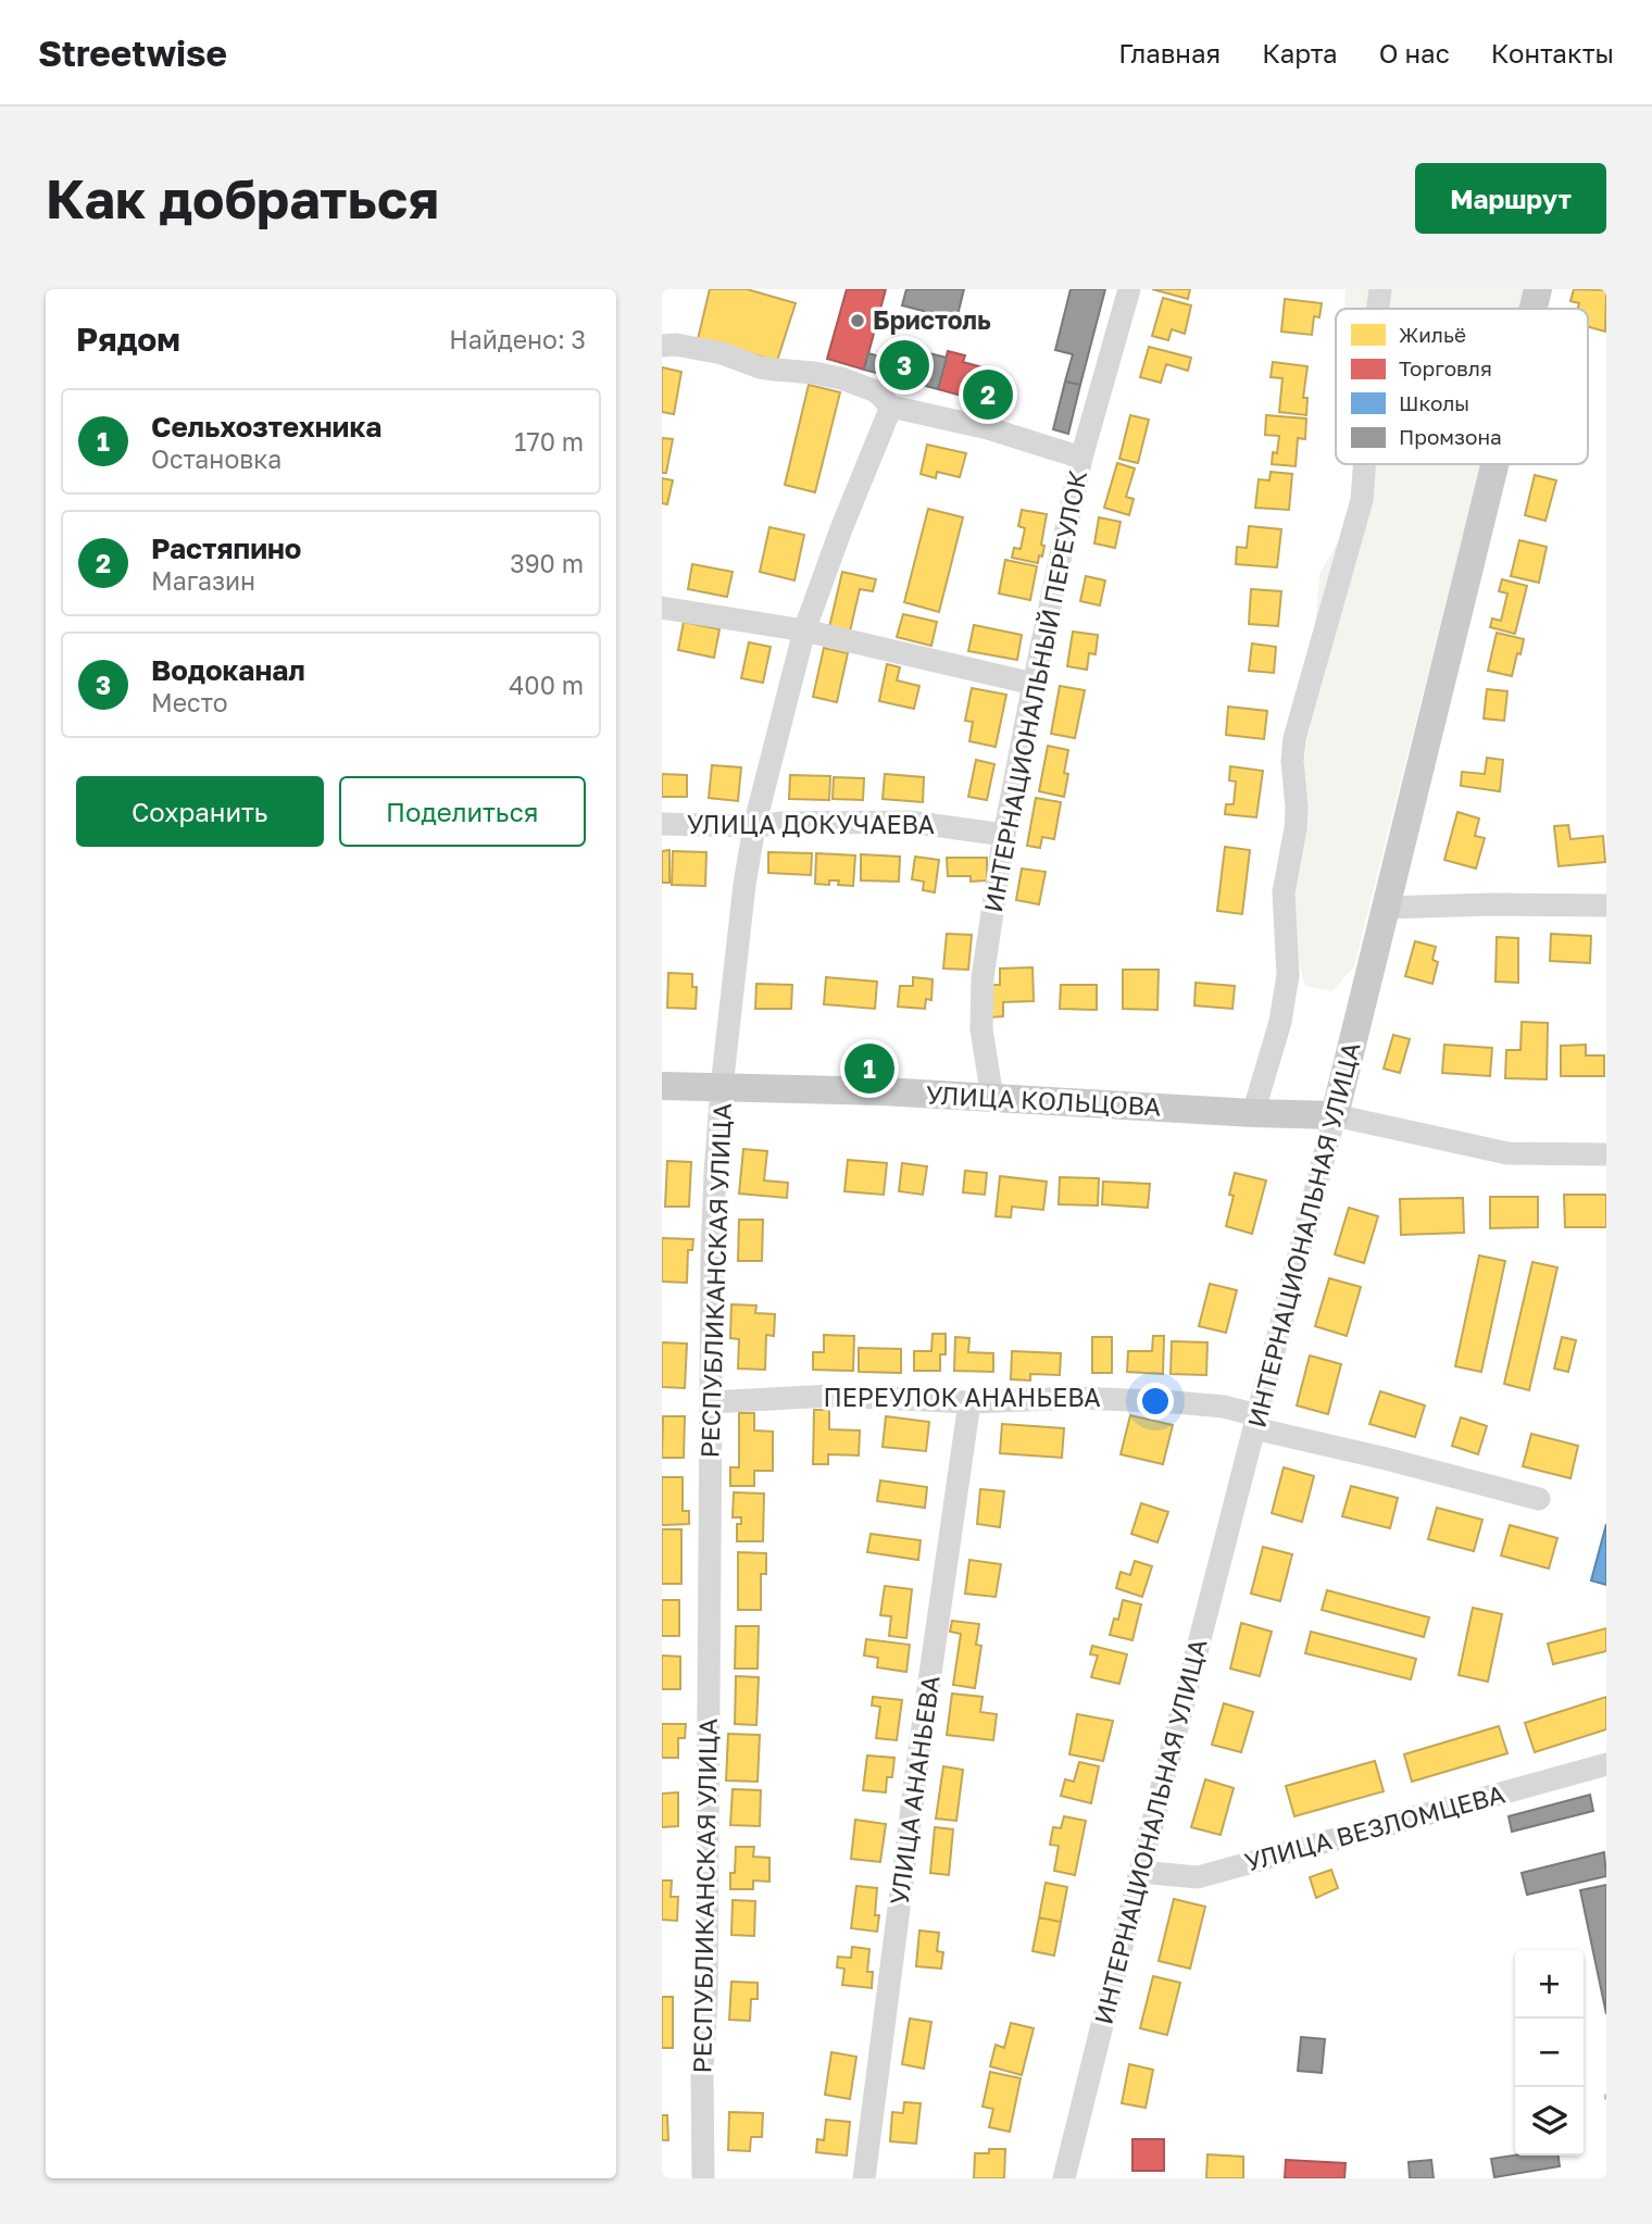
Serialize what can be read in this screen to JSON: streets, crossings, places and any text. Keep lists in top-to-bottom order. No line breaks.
{"streets":{"main road":["УЛИЦА КОЛЬЦОВА","ИНТЕРНАЦИОНАЛЬНАЯ УЛИЦА"],"street":["ИНТЕРНАЦИОНАЛЬНЫЙ ПЕРЕУЛОК","УЛИЦА ДОКУЧАЕВА","РЕСПУБЛИКАНСКАЯ УЛИЦА","ПЕРЕУЛОК АНАНЬЕВА","УЛИЦА АНАНЬЕВА","УЛИЦА ВЕЗЛОМЦЕВА"]},"crossings":[["ИНТЕРНАЦИОНАЛЬНЫЙ ПЕРЕУЛОК","УЛИЦА ДОКУЧАЕВА"],["ИНТЕРНАЦИОНАЛЬНЫЙ ПЕРЕУЛОК","УЛИЦА КОЛЬЦОВА"],["УЛИЦА ДОКУЧАЕВА","РЕСПУБЛИКАНСКАЯ УЛИЦА"],["УЛИЦА КОЛЬЦОВА","ИНТЕРНАЦИОНАЛЬНАЯ УЛИЦА"],["УЛИЦА КОЛЬЦОВА","РЕСПУБЛИКАНСКАЯ УЛИЦА"],["ИНТЕРНАЦИОНАЛЬНАЯ УЛИЦА","ПЕРЕУЛОК АНАНЬЕВА"],["ИНТЕРНАЦИОНАЛЬНАЯ УЛИЦА","УЛИЦА ВЕЗЛОМЦЕВА"],["РЕСПУБЛИКАНСКАЯ УЛИЦА","ПЕРЕУЛОК АНАНЬЕВА"],["ПЕРЕУЛОК АНАНЬЕВА","УЛИЦА АНАНЬЕВА"]],"places":["Бристоль"],"legend":["Жильё","Торговля","Школы","Промзона"],"page":{"header":"Streetwise","nav":["Главная","Карта","О нас","Контакты"],"buttons":["Маршрут",["Сохранить","Поделиться"]],"title":"Как добраться","heading":["Рядом","Найдено: 3"],"pins":["3","2","1"],"list":[{"mark":"1","name":"Сельхозтехника","note":"Остановка","value":"170 m"},{"mark":"2","name":"Растяпино","note":"Магазин","value":"390 m"},{"mark":"3","name":"Водоканал","note":"Место","value":"400 m"}],"map_buttons":["+","−"]}}
